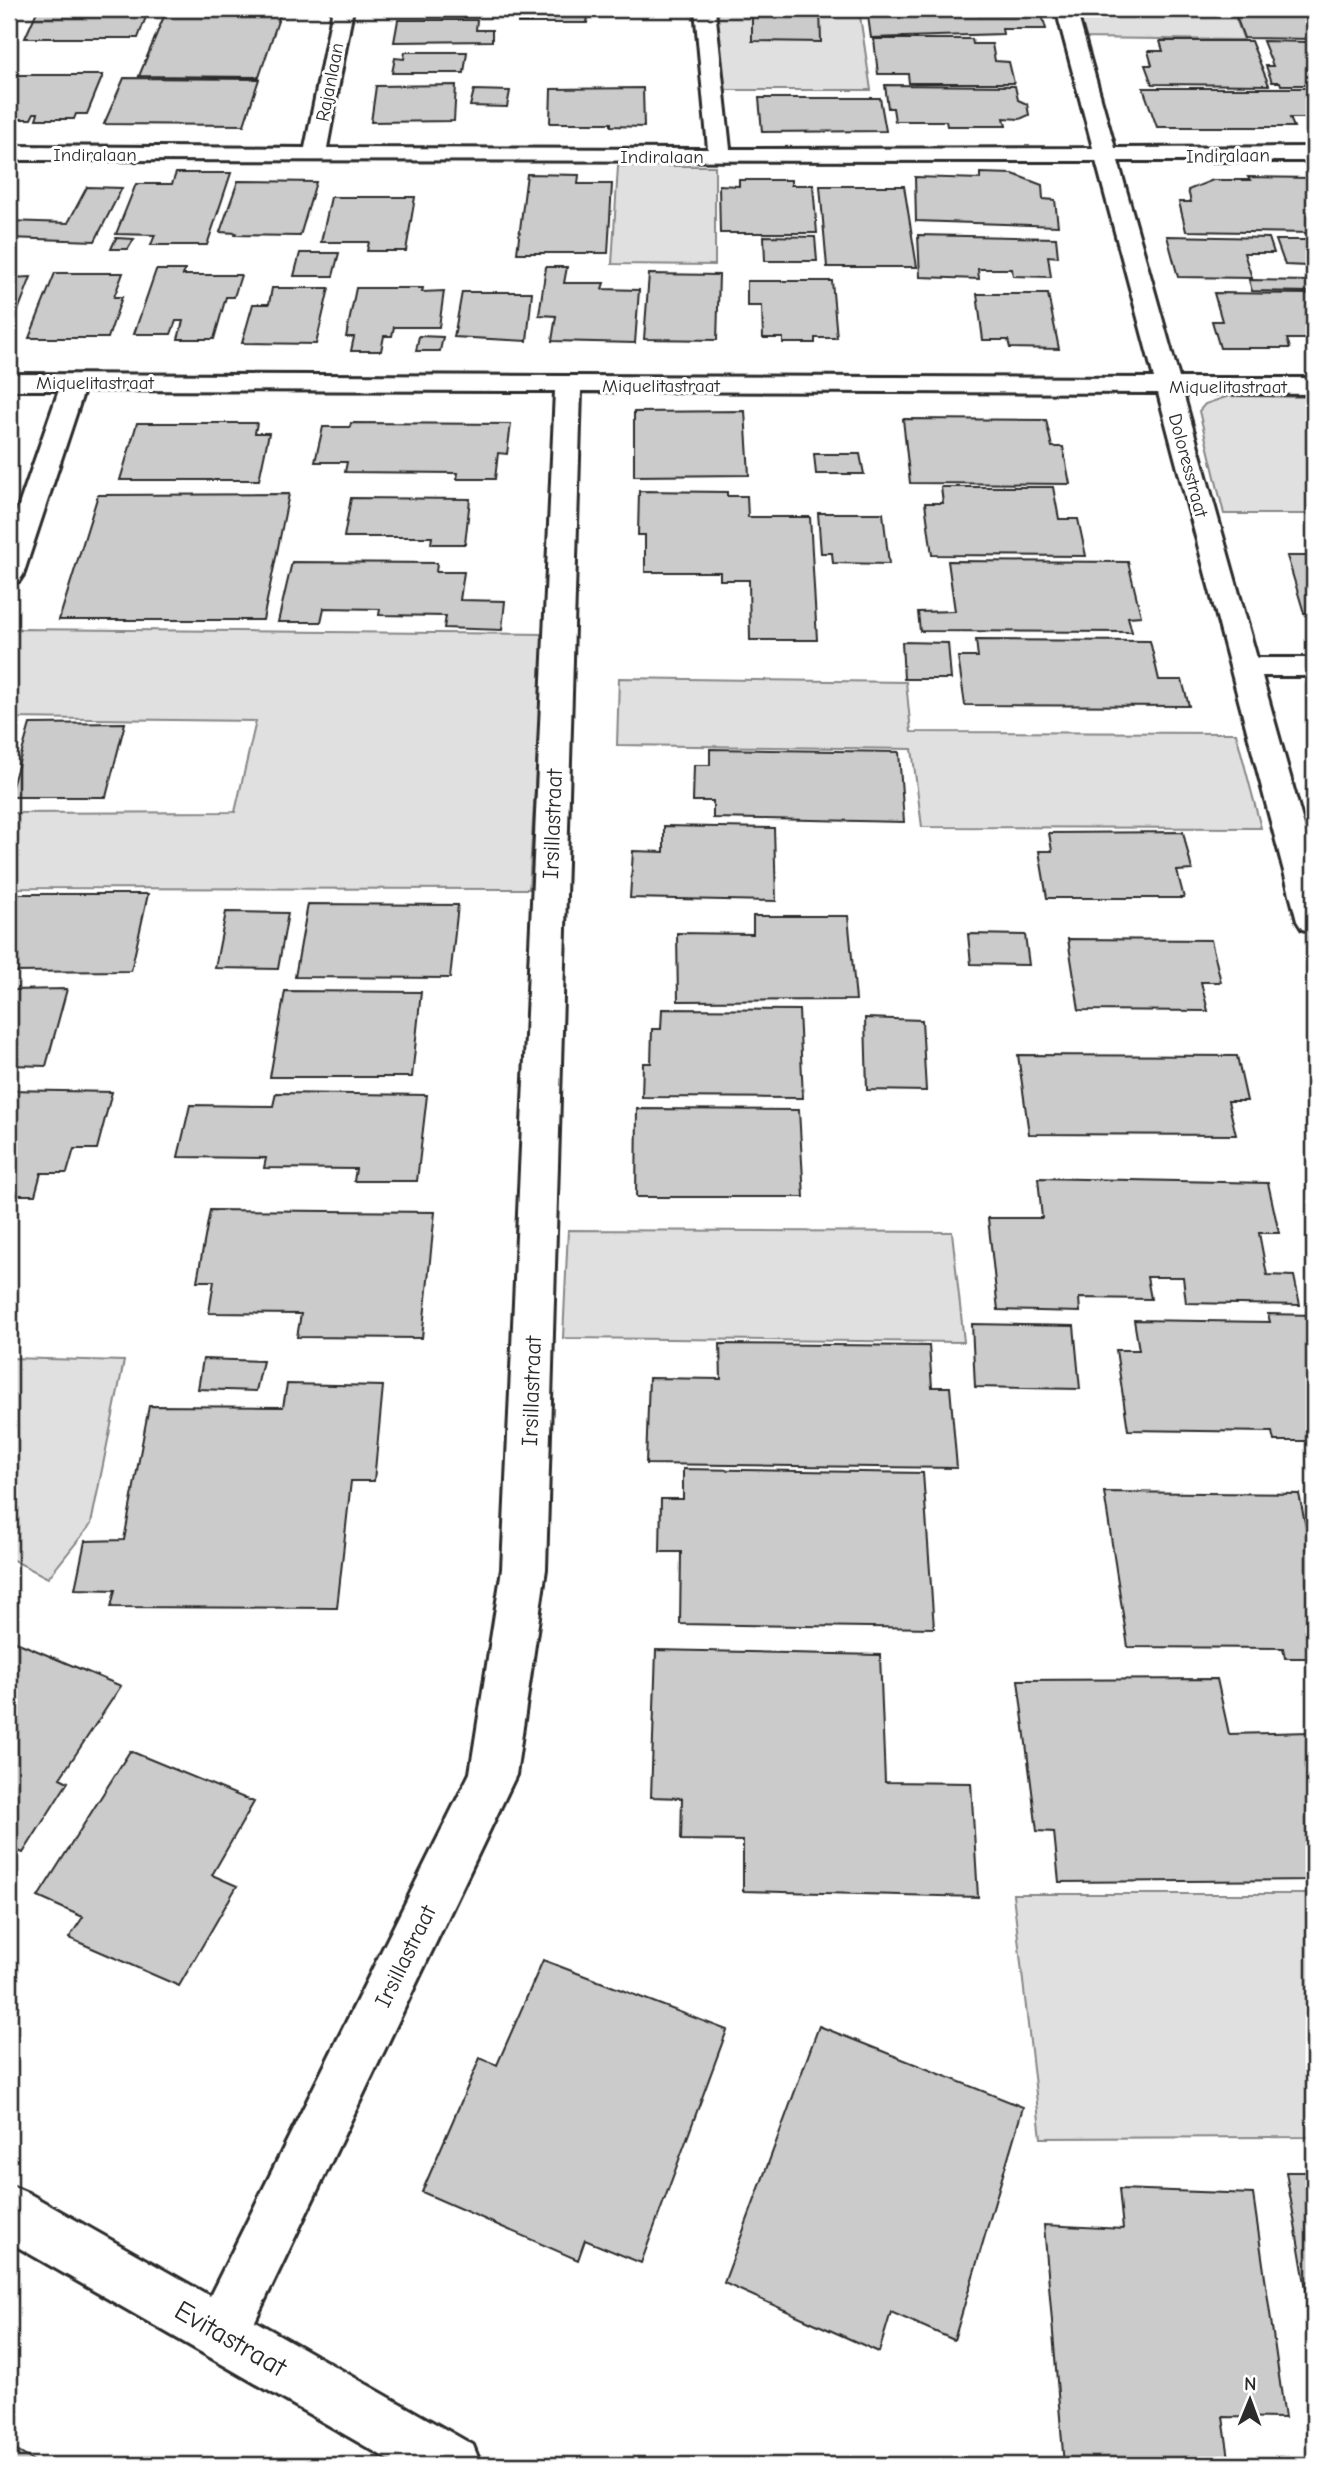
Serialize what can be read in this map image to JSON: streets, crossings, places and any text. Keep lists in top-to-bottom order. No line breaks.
{"streets":{"street":["Rajanlaan","Indiralaan","Miquelitastraat","Doloresstraat","Irsillastraat","Evitastraat"]},"crossings":[["Rajanlaan","Indiralaan"],["Indiralaan","Doloresstraat"],["Miquelitastraat","Doloresstraat"],["Miquelitastraat","Irsillastraat"],["Irsillastraat","Evitastraat"]],"north":"top"}
